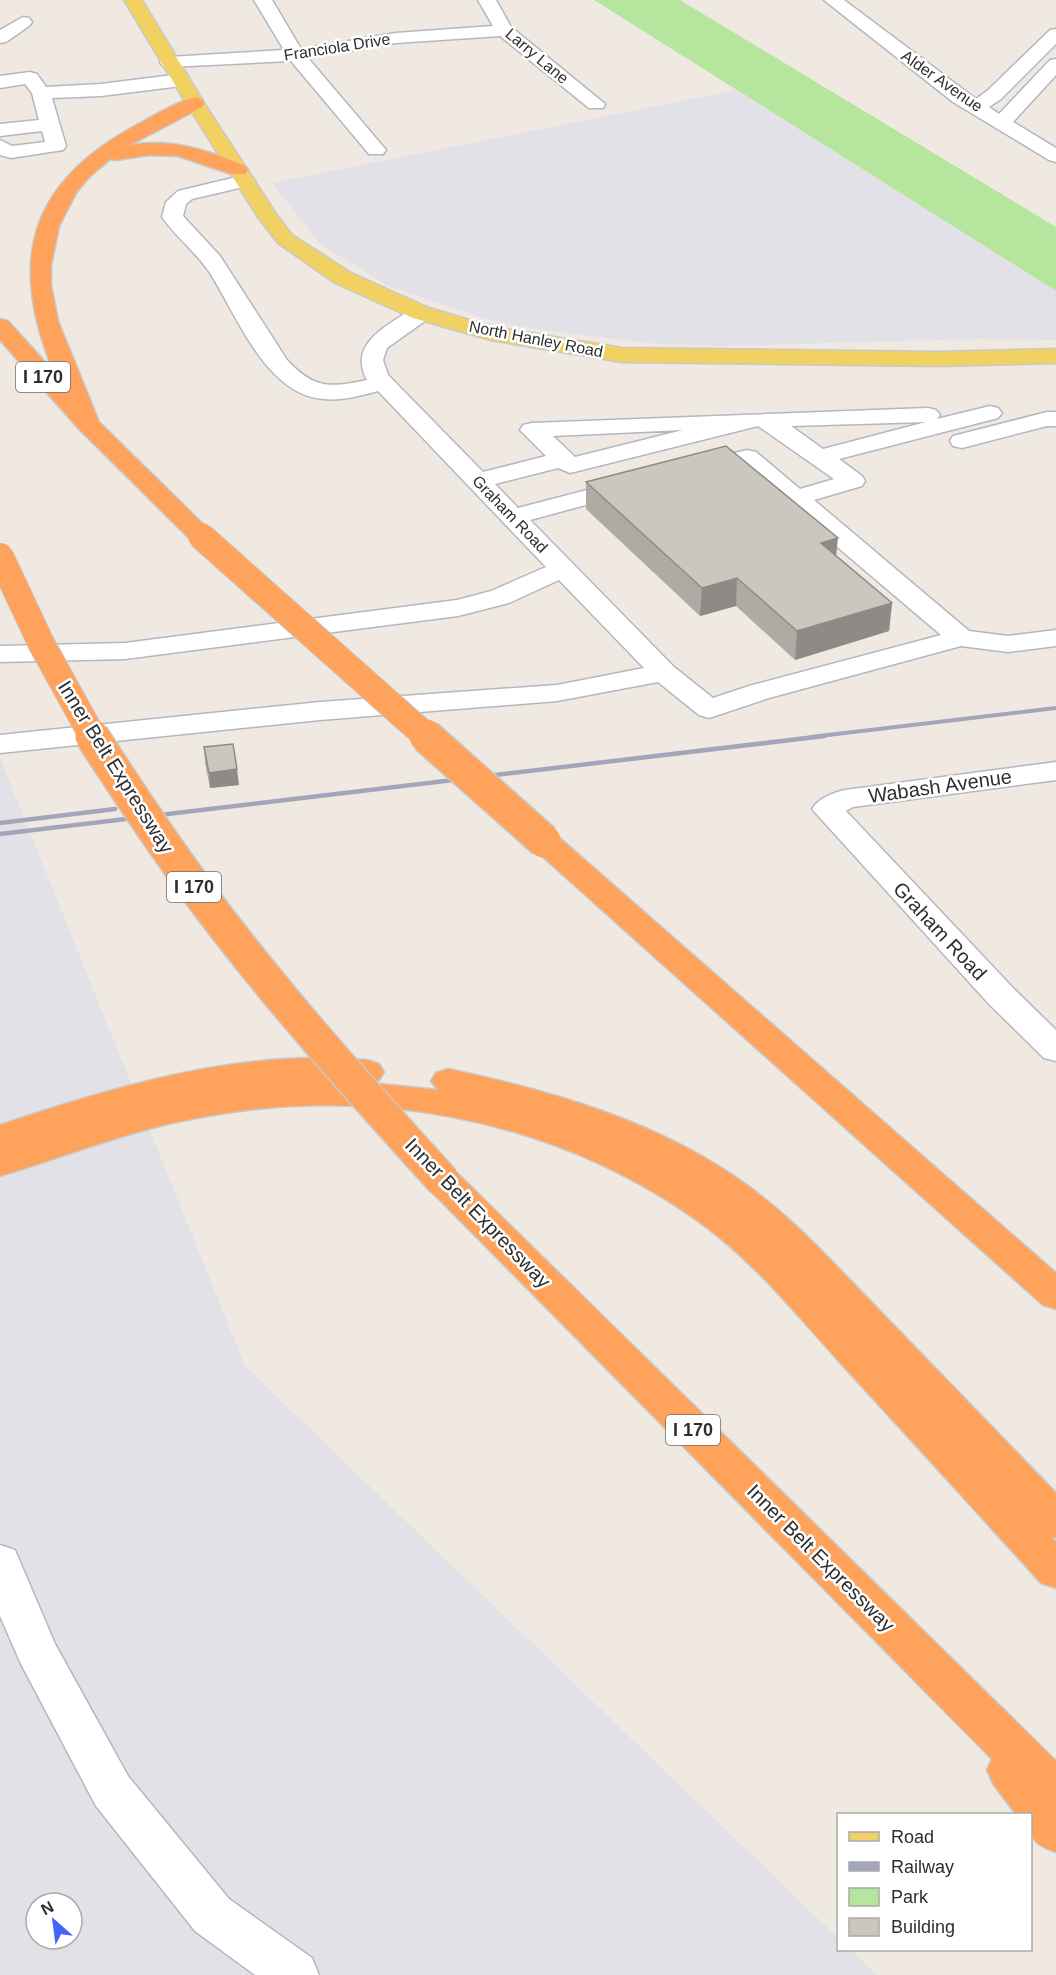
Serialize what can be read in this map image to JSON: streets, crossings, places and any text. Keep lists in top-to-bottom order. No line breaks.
{"streets":{"highway":["I 170","Inner Belt Expressway"],"main road":["North Hanley Road"],"street":["Franciola Drive","Larry Lane","Alder Avenue","Graham Road","Wabash Avenue"]},"crossings":[["Franciola Drive","Larry Lane"],["Franciola Drive","North Hanley Road"],["North Hanley Road","Graham Road"],["Graham Road","Wabash Avenue"]],"legend":["Road","Railway","Park","Building"],"north":"top left"}
